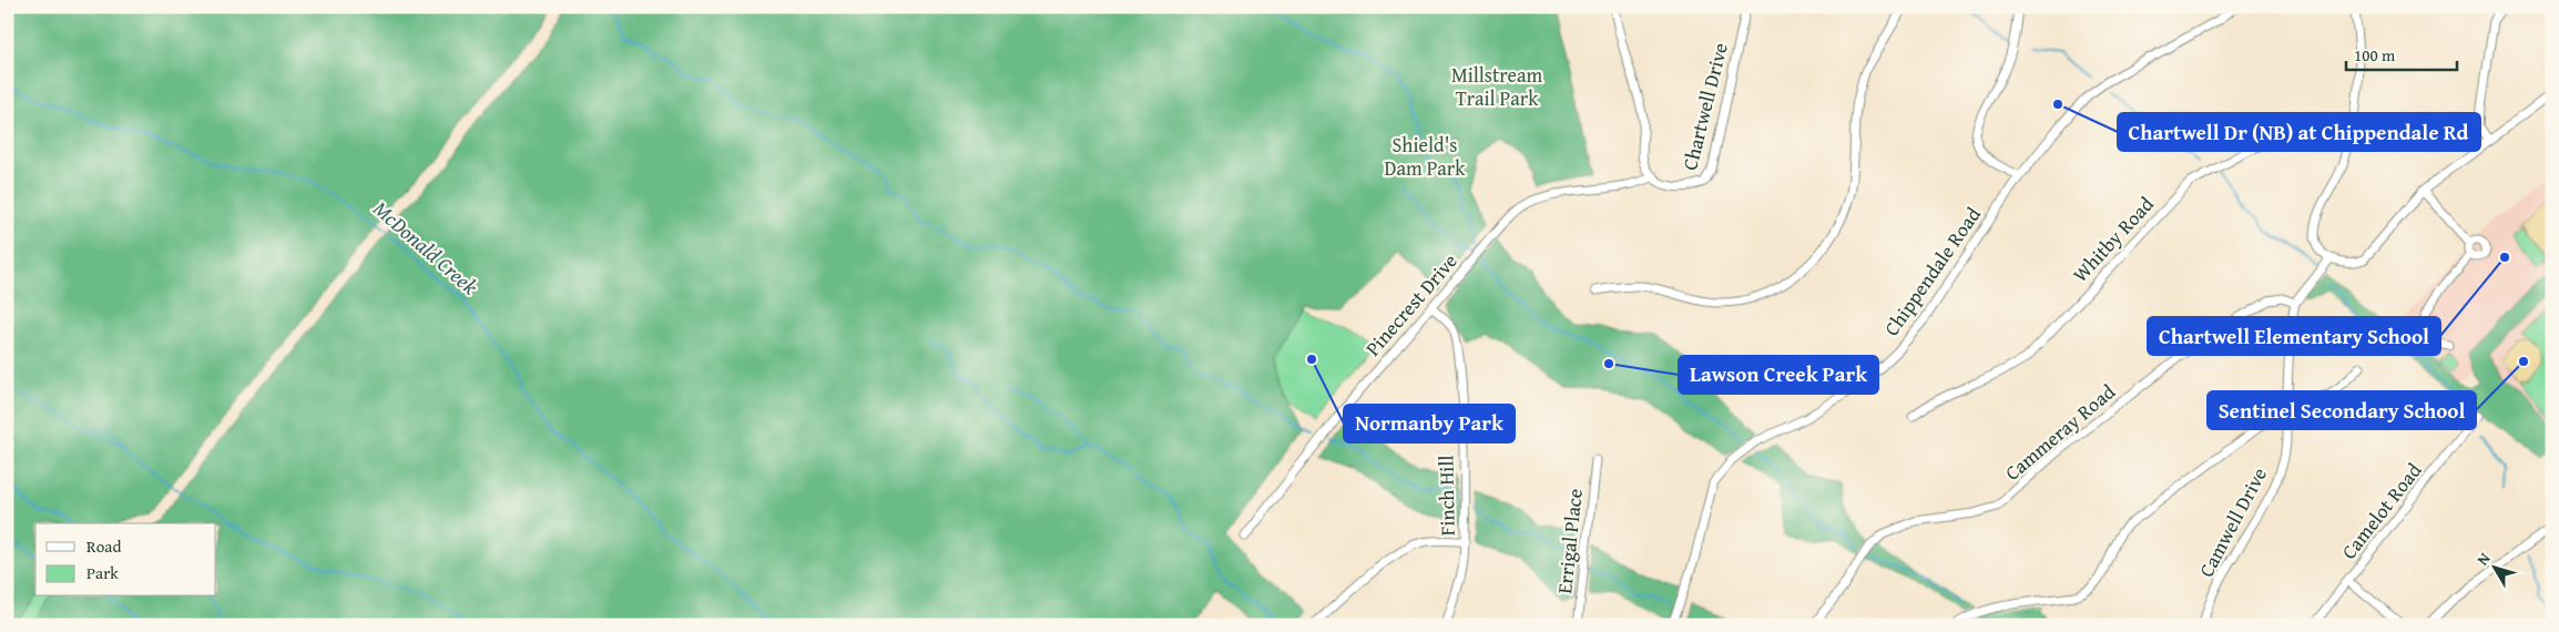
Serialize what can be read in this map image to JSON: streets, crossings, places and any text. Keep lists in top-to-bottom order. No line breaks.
{"streets":{"street":["Chartwell Drive","Whitby Road","Chippendale Road","Pinecrest Drive","Cammeray Road","Finch Hill","Camelot Road","Camwell Drive","Errigal Place"]},"crossings":[["Chartwell Drive","Pinecrest Drive"],["Pinecrest Drive","Finch Hill"],["Cammeray Road","Camwell Drive"]],"water":["McDonald Creek"],"parks":["Millstream Trail Park","Shield's Dam Park"],"places":["Chartwell Dr (NB) at Chippendale Rd","Chartwell Elementary School","Normanby Park","Sentinel Secondary School","Lawson Creek Park"],"legend":["Road","Park"],"scale_bar":"100 m","north":"top left"}
